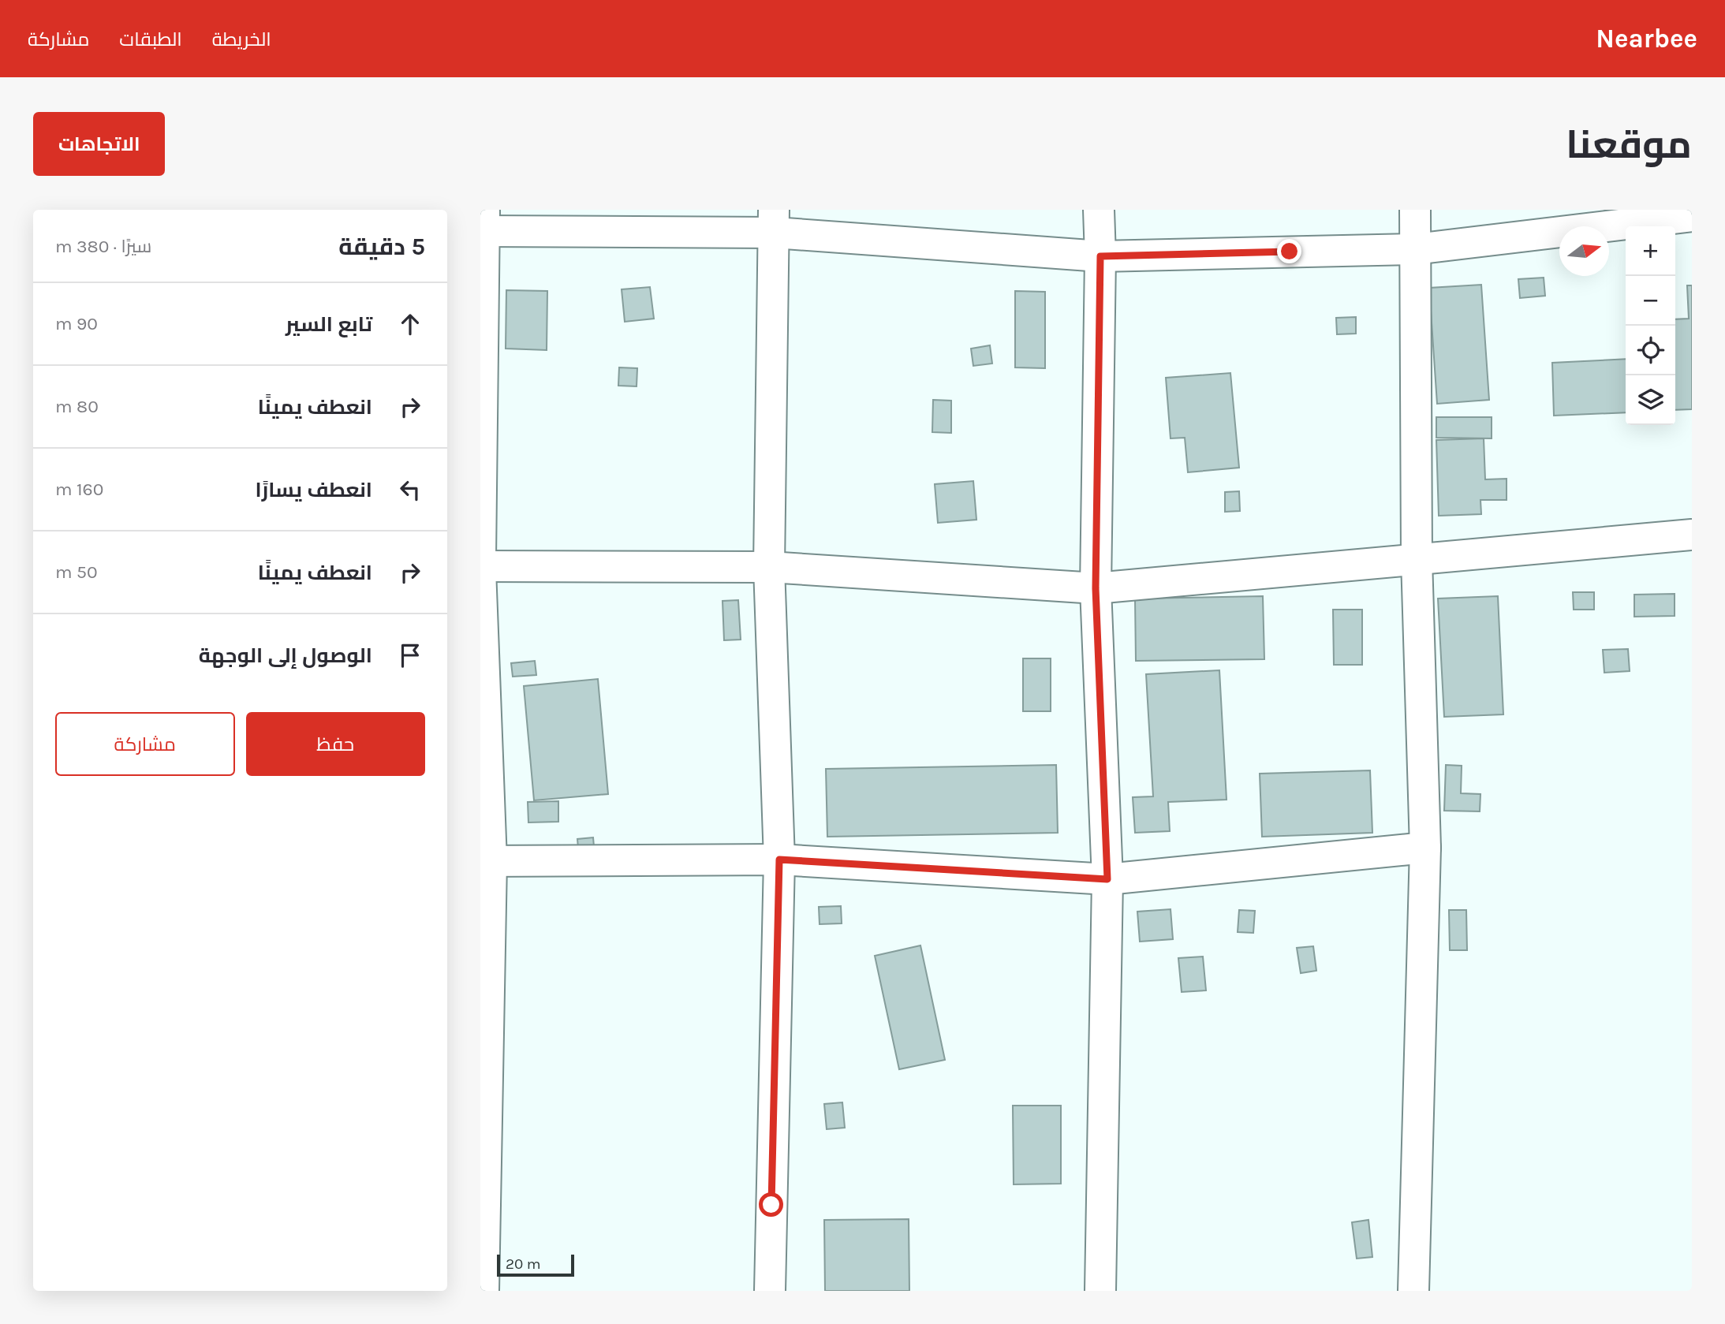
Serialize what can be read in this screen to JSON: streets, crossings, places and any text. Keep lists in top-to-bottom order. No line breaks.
{"scale_bar":"20 m","north":"right","page":{"header":"Nearbee","nav":["الخريطة","الطبقات","مشاركة"],"title":"موقعنا","buttons":["الاتجاهات",["حفظ","مشاركة"]],"heading":["5 دقيقة","سيرًا · 380 m"],"map_buttons":["+","−"],"list":[["تابع السير","90 m"],["انعطف يمينًا","80 m"],["انعطف يسارًا","160 m"],["انعطف يمينًا","50 m"],"الوصول إلى الوجهة"],"scale":"20 m"}}
